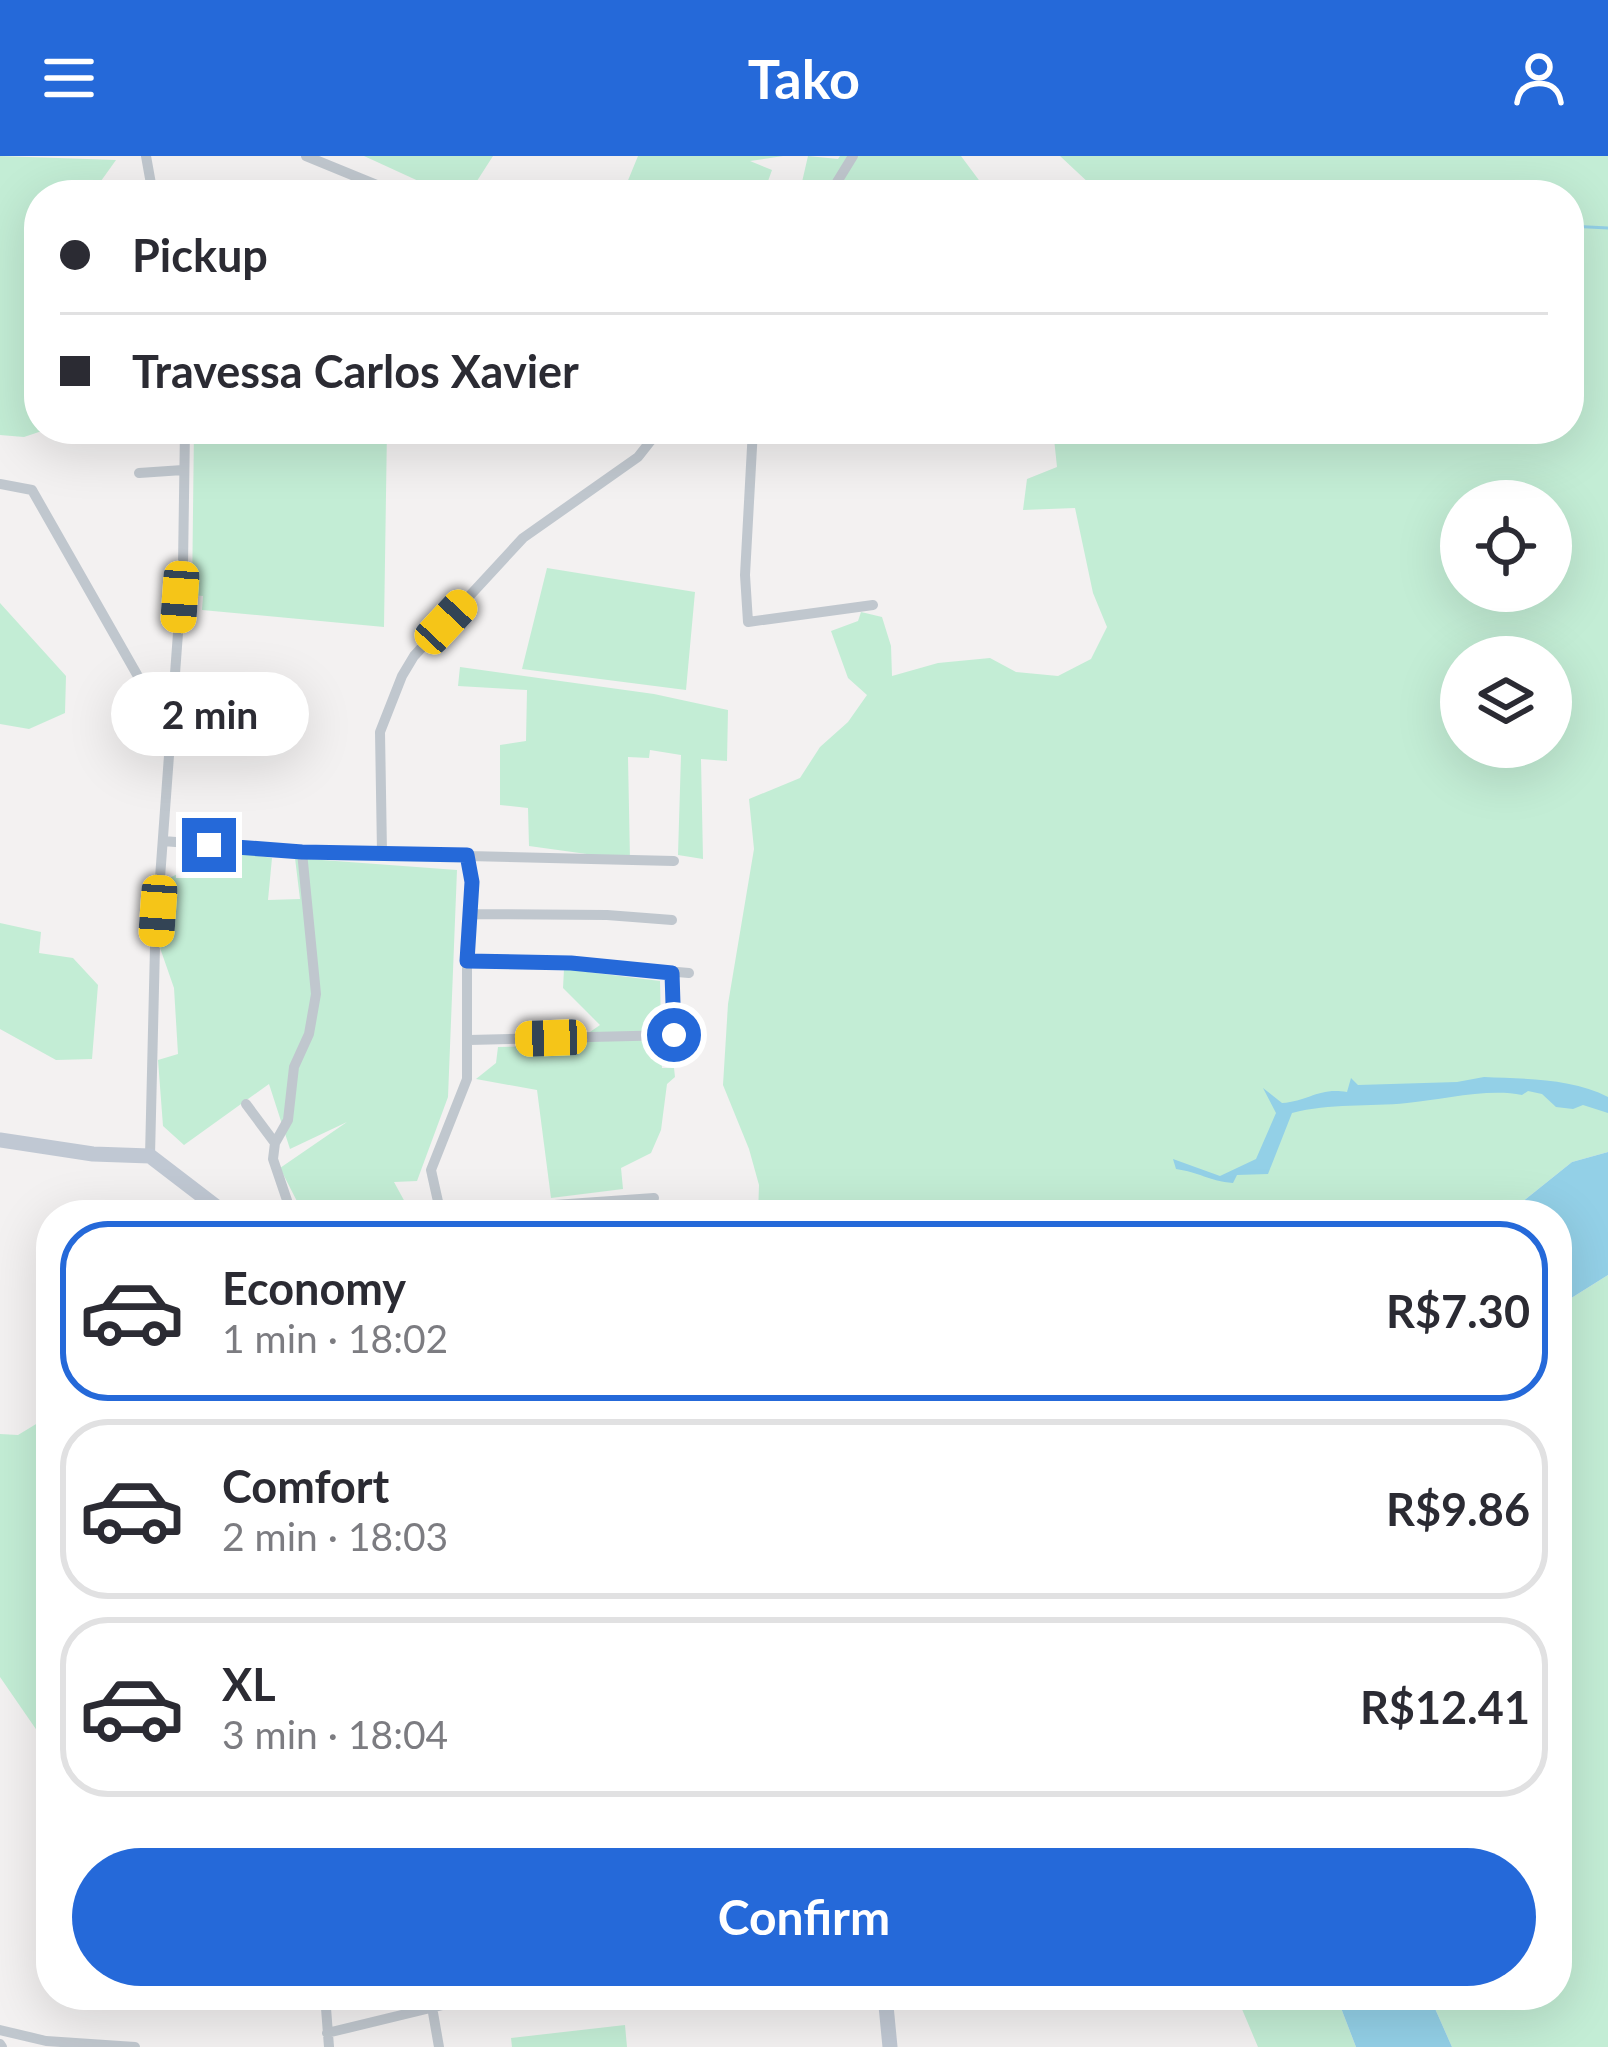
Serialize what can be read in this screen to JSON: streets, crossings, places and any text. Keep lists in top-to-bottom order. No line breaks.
{"page":{"header":"Tako","banner":["Pickup","Travessa Carlos Xavier"],"bubble":"2 min","list":[{"name":"Economy","note":"1 min · 18:02","value":"R$7.30"},{"name":"Comfort","note":"2 min · 18:03","value":"R$9.86"},{"name":"XL","note":"3 min · 18:04","value":"R$12.41"}],"buttons":"Confirm"}}
